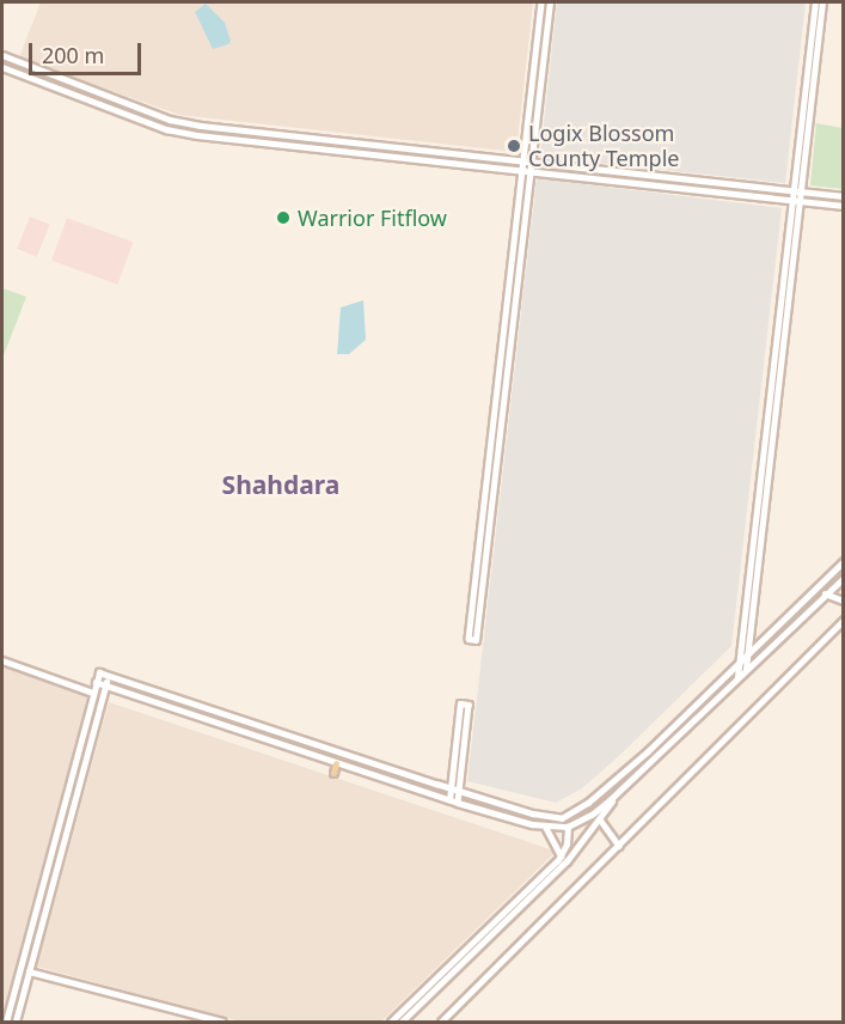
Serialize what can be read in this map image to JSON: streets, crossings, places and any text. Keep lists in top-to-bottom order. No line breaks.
{"districts":["Shahdara"],"places":["Logix Blossom County Temple","Warrior Fitflow"],"scale_bar":"200 m"}
